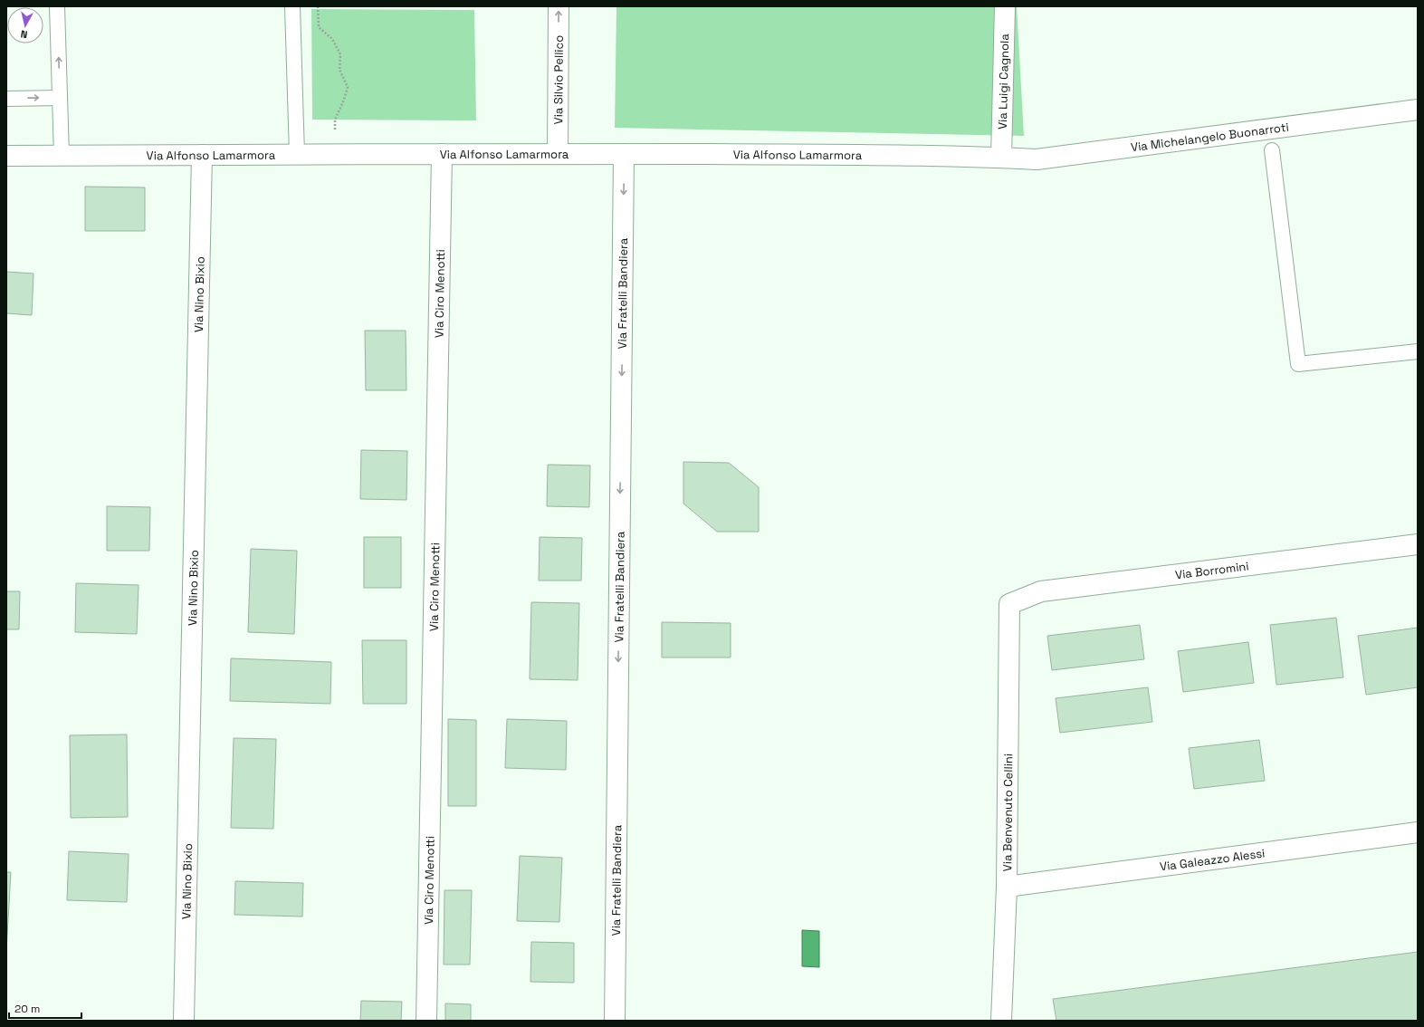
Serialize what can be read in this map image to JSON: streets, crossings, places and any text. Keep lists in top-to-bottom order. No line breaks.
{"streets":{"street":["Via Silvio Pellico","Via Luigi Cagnola","Via Michelangelo Buonarroti","Via Alfonso Lamarmora","Via Ciro Menotti","Via Fratelli Bandiera","Via Nino Bixio","Via Borromini","Via Benvenuto Cellini","Via Galeazzo Alessi"]},"crossings":[["Via Silvio Pellico","Via Alfonso Lamarmora"],["Via Luigi Cagnola","Via Michelangelo Buonarroti"],["Via Luigi Cagnola","Via Alfonso Lamarmora"],["Via Michelangelo Buonarroti","Via Alfonso Lamarmora"],["Via Alfonso Lamarmora","Via Ciro Menotti"],["Via Alfonso Lamarmora","Via Fratelli Bandiera"],["Via Alfonso Lamarmora","Via Nino Bixio"],["Via Borromini","Via Benvenuto Cellini"],["Via Benvenuto Cellini","Via Galeazzo Alessi"]],"one_way":["Via Silvio Pellico","Via Fratelli Bandiera"],"scale_bar":"20 m","north":"bottom"}
